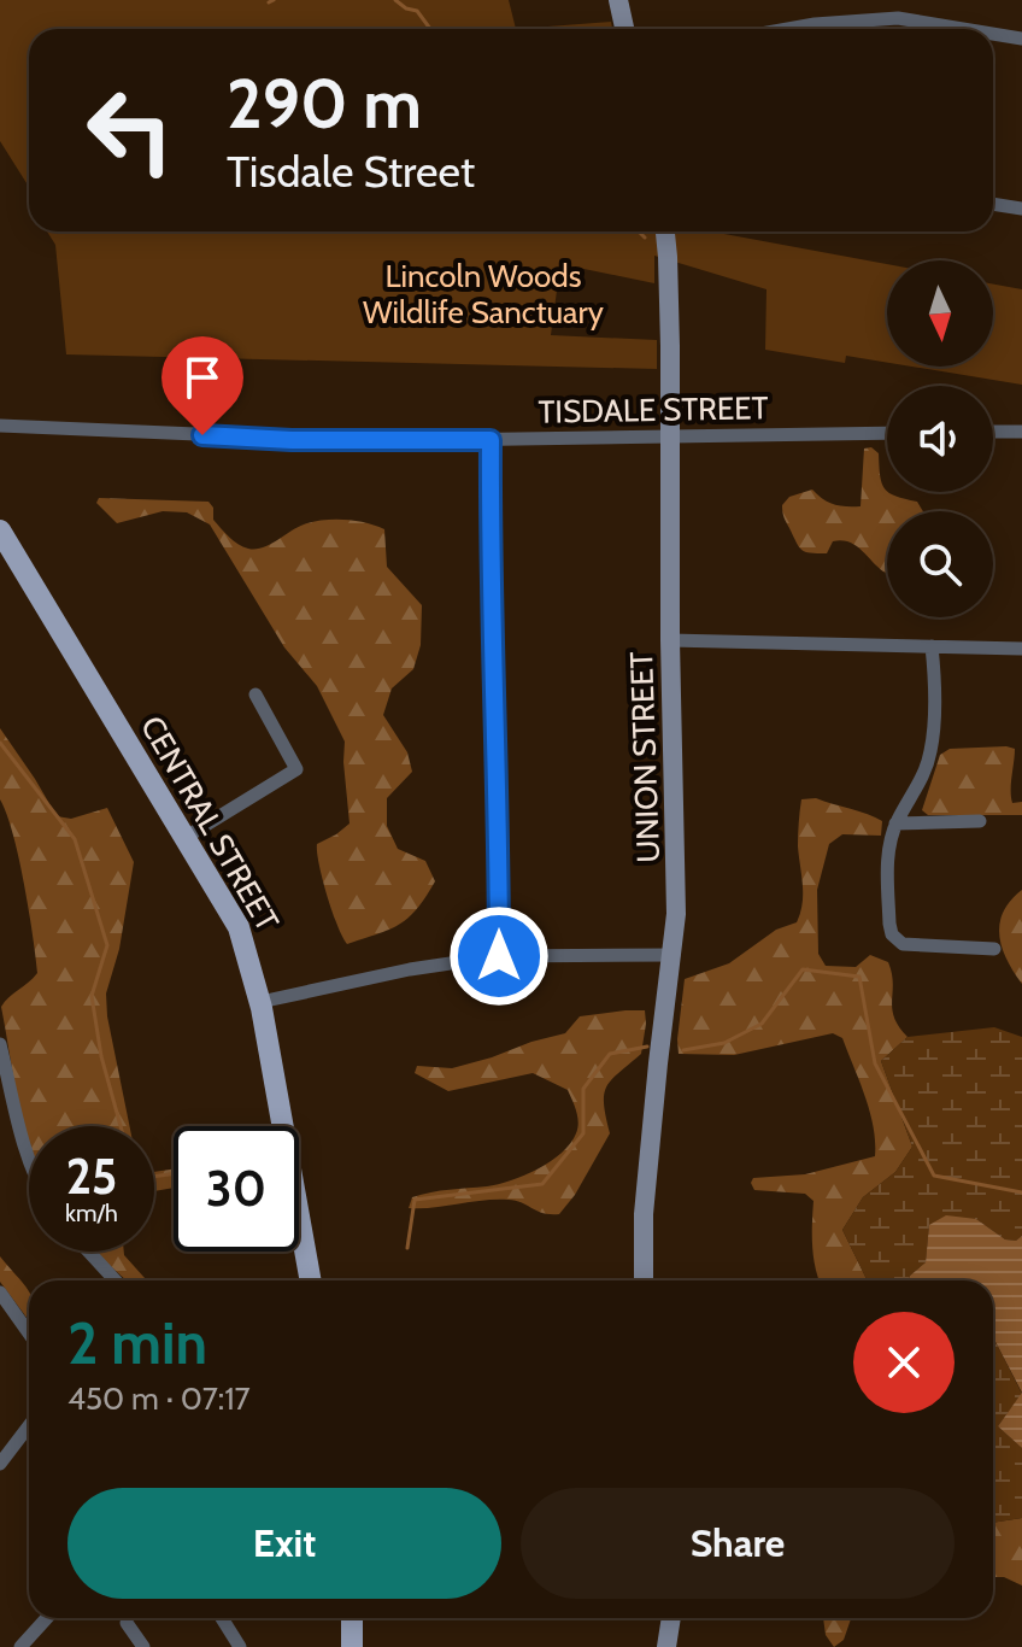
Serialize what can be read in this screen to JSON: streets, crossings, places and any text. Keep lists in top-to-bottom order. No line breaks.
{"streets":{"main road":["UNION STREET","CENTRAL STREET"],"street":["TISDALE STREET"]},"crossings":[["TISDALE STREET","UNION STREET"]],"parks":["Lincoln Woods Wildlife Sanctuary"],"north":"bottom","page":{"turn":["290 m","Tisdale Street"],"speed":"25 km/h","limit":"30","heading":["2 min","450 m · 07:17"],"buttons":["Exit","Share"]}}
